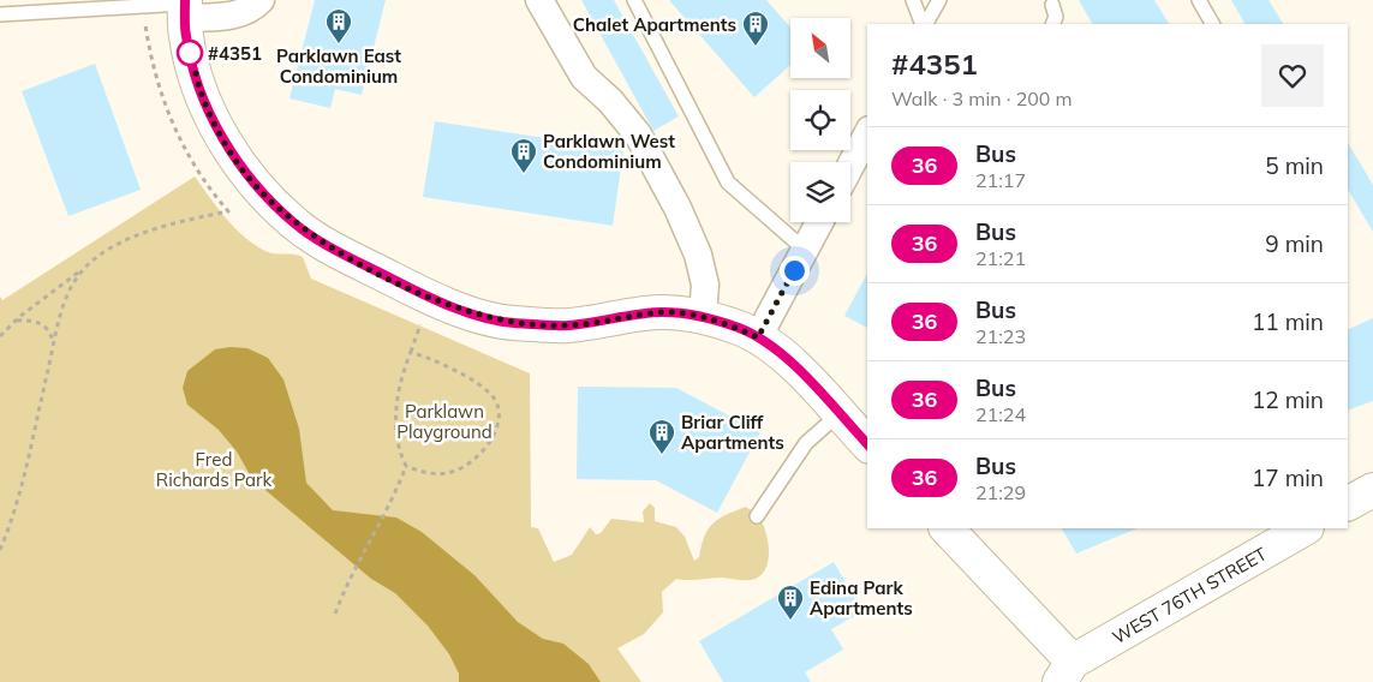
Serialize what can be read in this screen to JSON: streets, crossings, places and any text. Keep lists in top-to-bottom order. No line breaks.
{"streets":{"street":["WEST 76TH STREET"]},"parks":["Parklawn Playground","Fred Richards Park"],"places":{"building":["Parklawn East Condominium","Chalet Apartments","Parklawn West Condominium","Briar Cliff Apartments","Edina Park Apartments"],"other":["#4351"]},"lines":["bus line 36"],"north":"top left","page":{"heading":["#4351","Walk · 3 min · 200 m"],"list":[{"mark":"36","name":"Bus","note":"21:17","value":"5 min"},{"mark":"36","name":"Bus","note":"21:21","value":"9 min"},{"mark":"36","name":"Bus","note":"21:23","value":"11 min"},{"mark":"36","name":"Bus","note":"21:24","value":"12 min"},{"mark":"36","name":"Bus","note":"21:29","value":"17 min"}]}}
